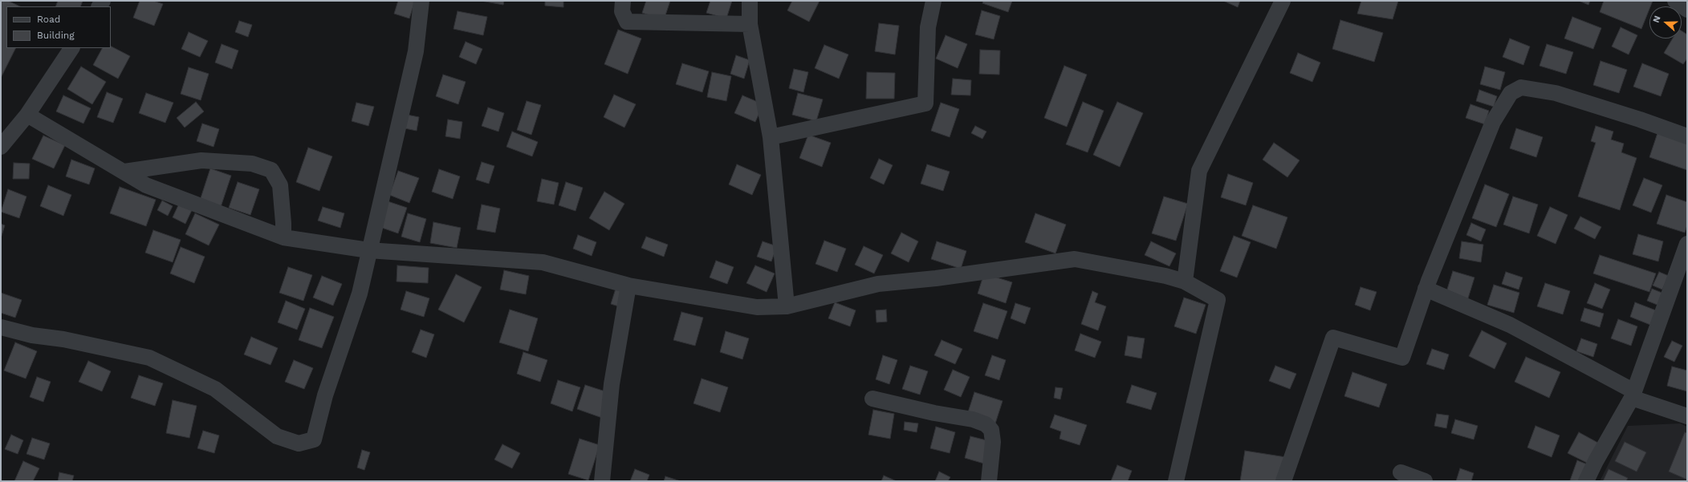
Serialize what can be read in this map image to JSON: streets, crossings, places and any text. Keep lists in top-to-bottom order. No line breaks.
{"legend":["Road","Building"],"north":"left"}
